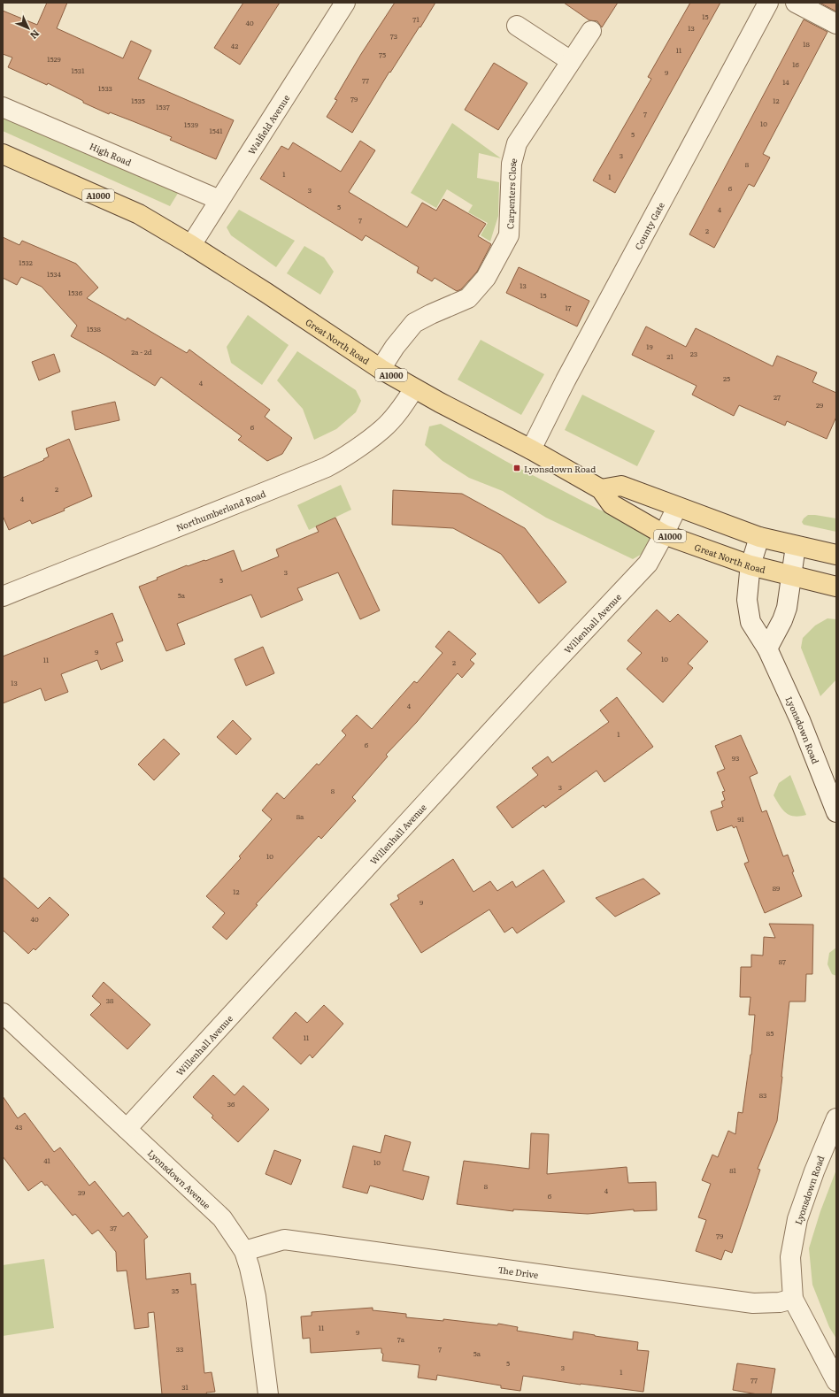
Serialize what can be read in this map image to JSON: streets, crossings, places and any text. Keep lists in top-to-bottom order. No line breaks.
{"streets":{"main road":["A1000","Great North Road"],"street":["Walfield Avenue","High Road","Carpenters Close","County Gate","Northumberland Road","Willenhall Avenue","Lyonsdown Road","Lyonsdown Avenue","The Drive"]},"crossings":[["Walfield Avenue","High Road"],["Walfield Avenue","A1000"],["Walfield Avenue","Great North Road"],["Carpenters Close","Great North Road"],["A1000","Great North Road"],["County Gate","Great North Road"],["Great North Road","Northumberland Road"],["Great North Road","Willenhall Avenue"],["Great North Road","Lyonsdown Road"],["Willenhall Avenue","Lyonsdown Avenue"],["Lyonsdown Road","The Drive"],["Lyonsdown Avenue","The Drive"]],"places":{"transit":["Lyonsdown Road"]},"house_numbers":["15","71","40","13","73","18","42","11","75","1529","16","1531","9","77","14","1533","79","1535","12","1537","7","10","1539","1541","5","3","8","1","1","6","3","5","4","7","2","1532","1534","13","1536","15","17","1538","19","2a - 2d","23","21","25","4","27","29","6","2","4","3","5","5a","9","10","11","2","13","4","1","6","93","3","8","8a","91","10","89","12","9","40","87","38","85","11","83","36","43","41","10","81","8","4","39","6","37","79","35","11","9","7a","33","7","5a","5","3","1","77","31"],"north":"bottom right"}
